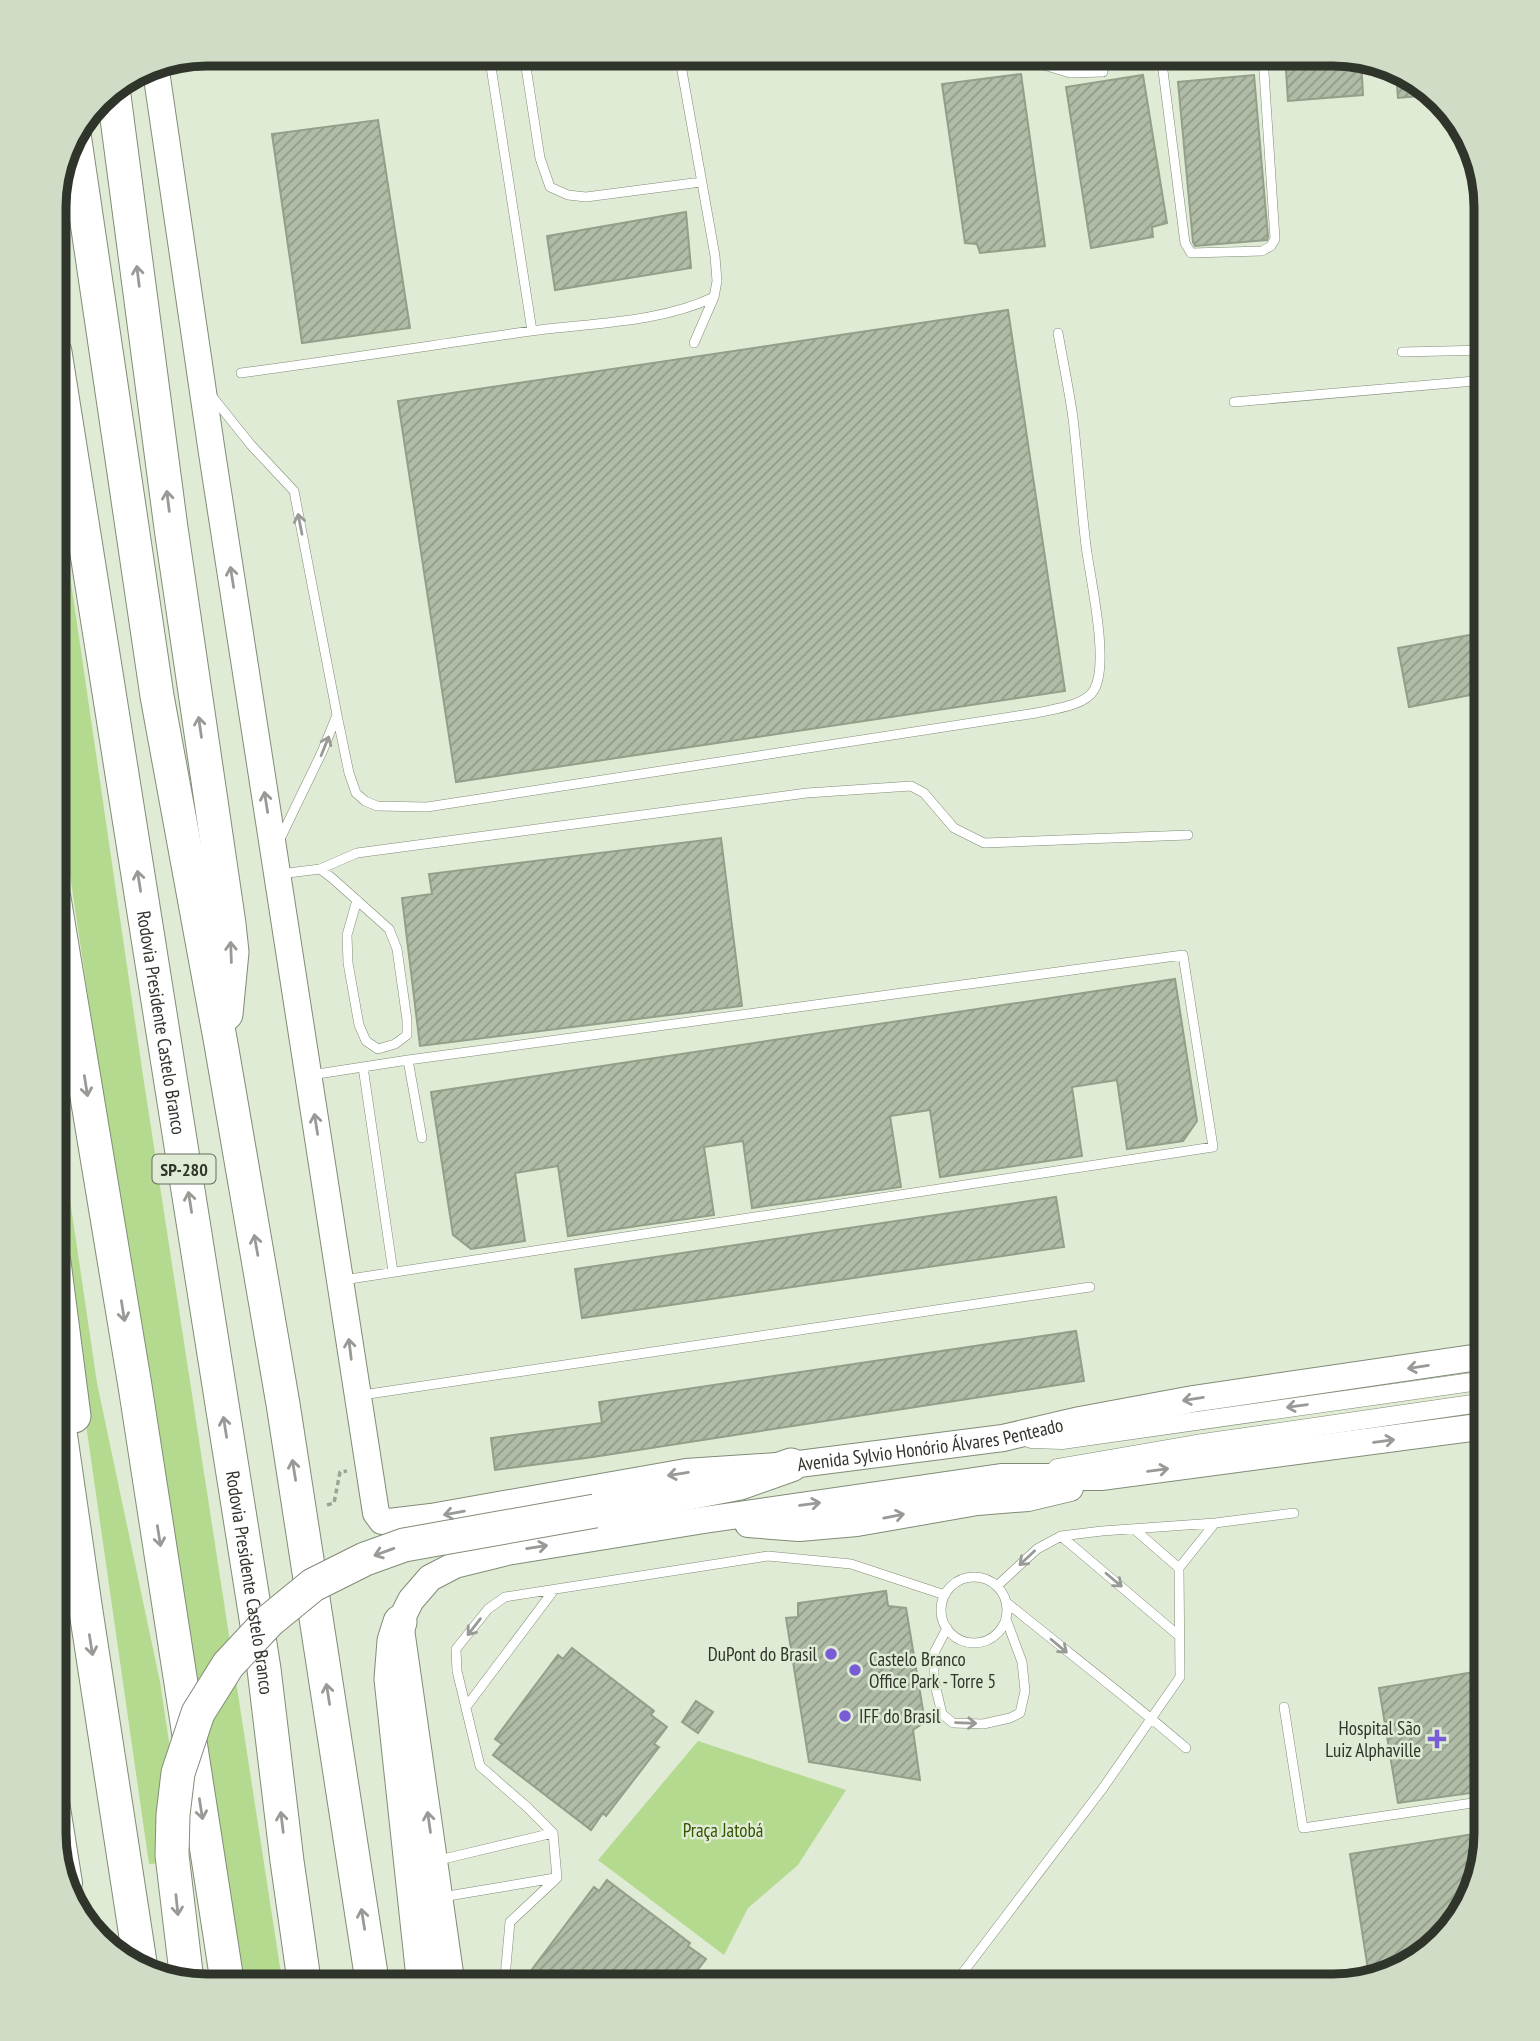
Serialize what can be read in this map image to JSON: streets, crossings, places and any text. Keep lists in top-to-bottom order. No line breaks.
{"streets":{"highway":["Rodovia Presidente Castelo Branco","SP-280"],"street":["Avenida Sylvio Honório Álvares Penteado"]},"parks":["Praça Jatobá"],"places":{"other":["DuPont do Brasil","Castelo Branco Office Park - Torre 5","IFF do Brasil"],"health":["Hospital São Luiz Alphaville"]}}
